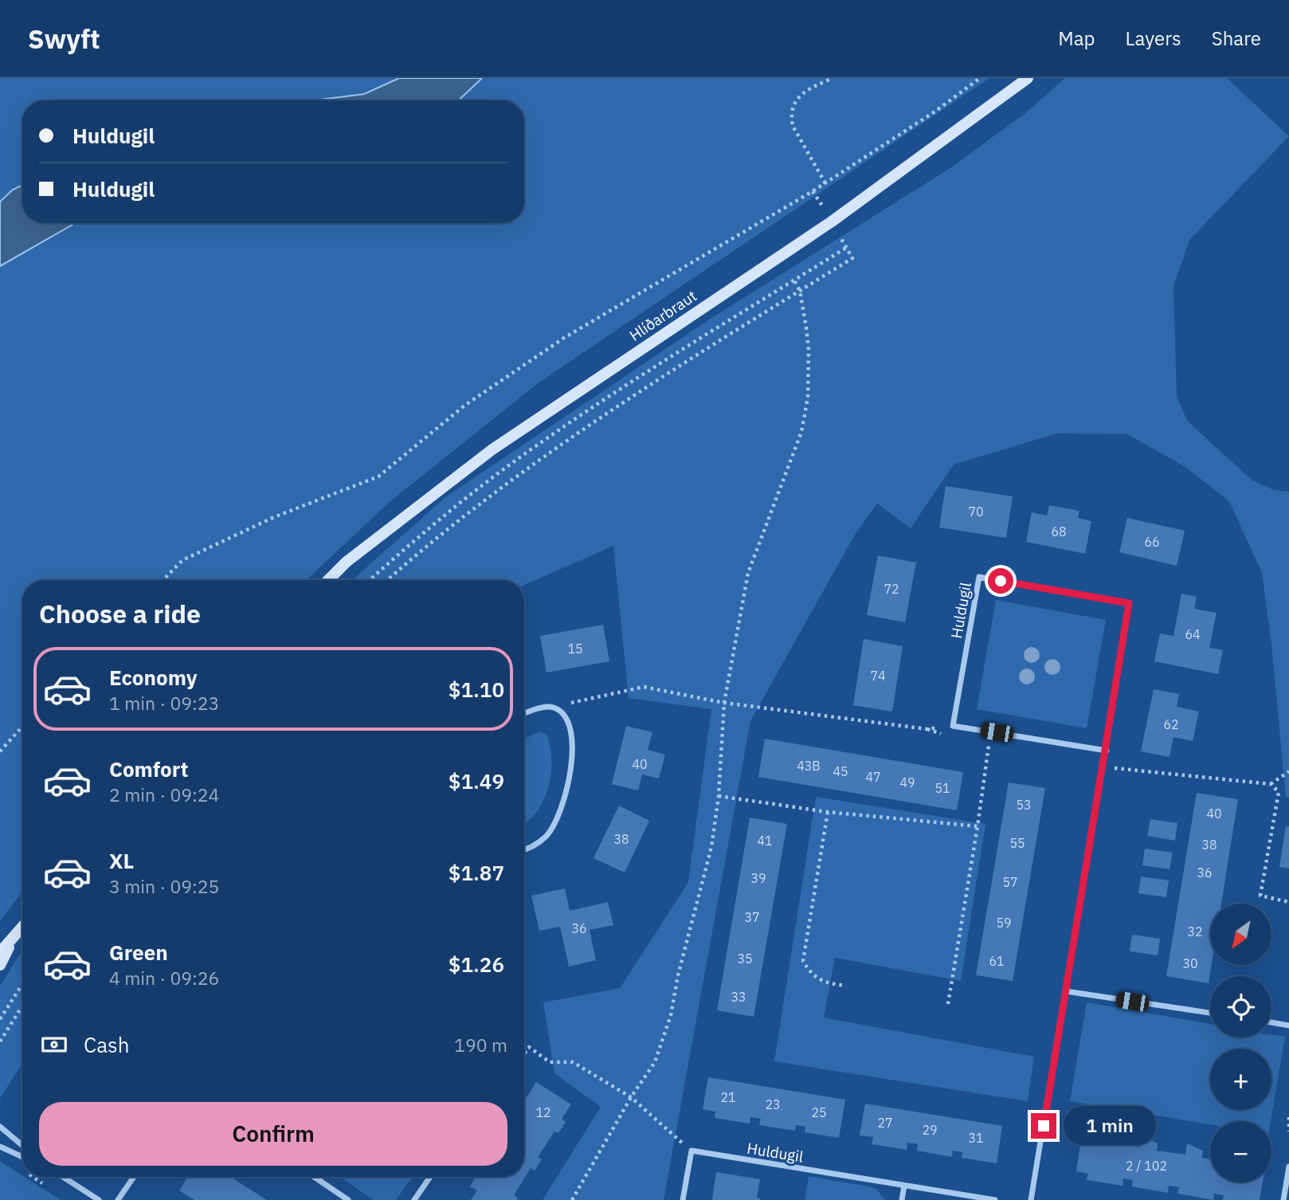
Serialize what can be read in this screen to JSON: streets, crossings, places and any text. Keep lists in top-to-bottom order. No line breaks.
{"streets":{"main road":["Hlíðarbraut"],"street":["Huldugil"]},"house_numbers":["70","68","66","72","64","15","74","62","40","43B","45","47","49","51","53","40","38","41","55","38","36","39","57","37","59","36","32","35","61","30","33","21","23","12","25","27","29","31","2 / 102"],"north":"bottom left","page":{"header":"Swyft","nav":["Map","Layers","Share"],"banner":["Huldugil","Huldugil"],"heading":"Choose a ride","list":[{"name":"Economy","note":"1 min · 09:23","value":"$1.10"},{"name":"Comfort","note":"2 min · 09:24","value":"$1.49"},{"name":"XL","note":"3 min · 09:25","value":"$1.87"},{"name":"Green","note":"4 min · 09:26","value":"$1.26"}],"map_buttons":["+","−"],"pay":["Cash","190 m"],"buttons":"Confirm","bubble":"1 min"}}
